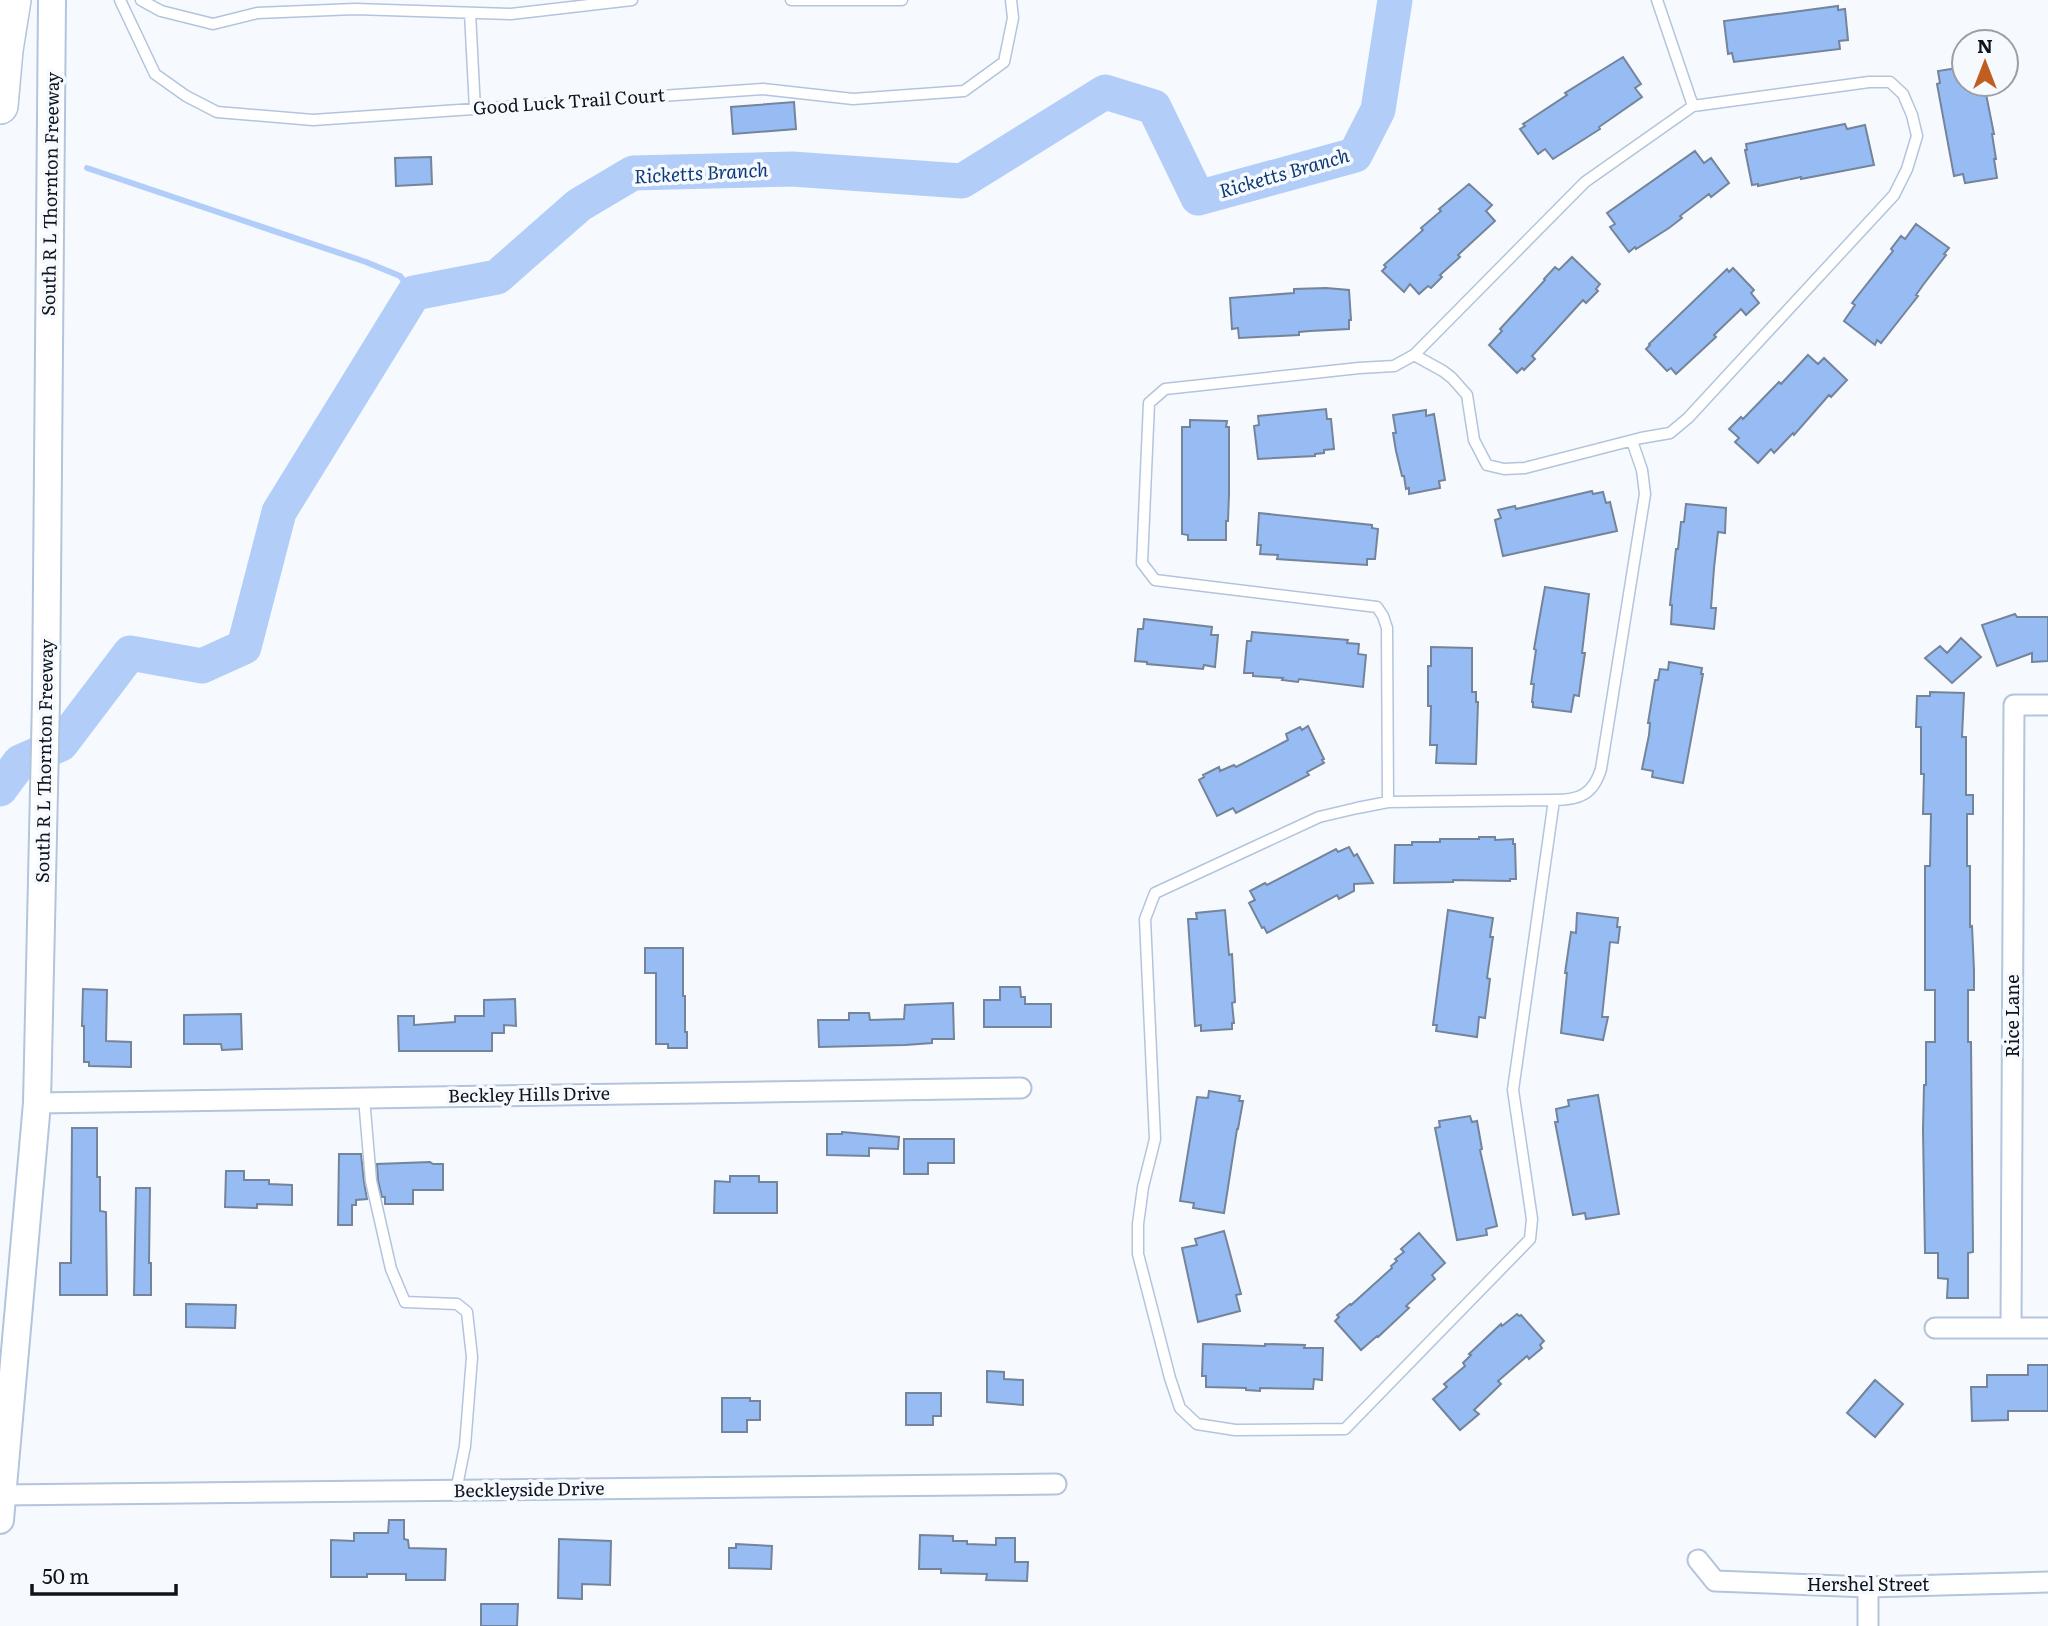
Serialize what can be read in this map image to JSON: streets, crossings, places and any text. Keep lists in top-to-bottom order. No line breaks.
{"streets":{"main road":["South R L Thornton Freeway"],"street":["Rice Lane","Beckley Hills Drive","Beckleyside Drive","Hershel Street"],"lane":["Good Luck Trail Court"]},"crossings":[["South R L Thornton Freeway","Beckley Hills Drive"],["South R L Thornton Freeway","Beckleyside Drive"]],"water":["Ricketts Branch"],"scale_bar":"50 m","north":"top"}
